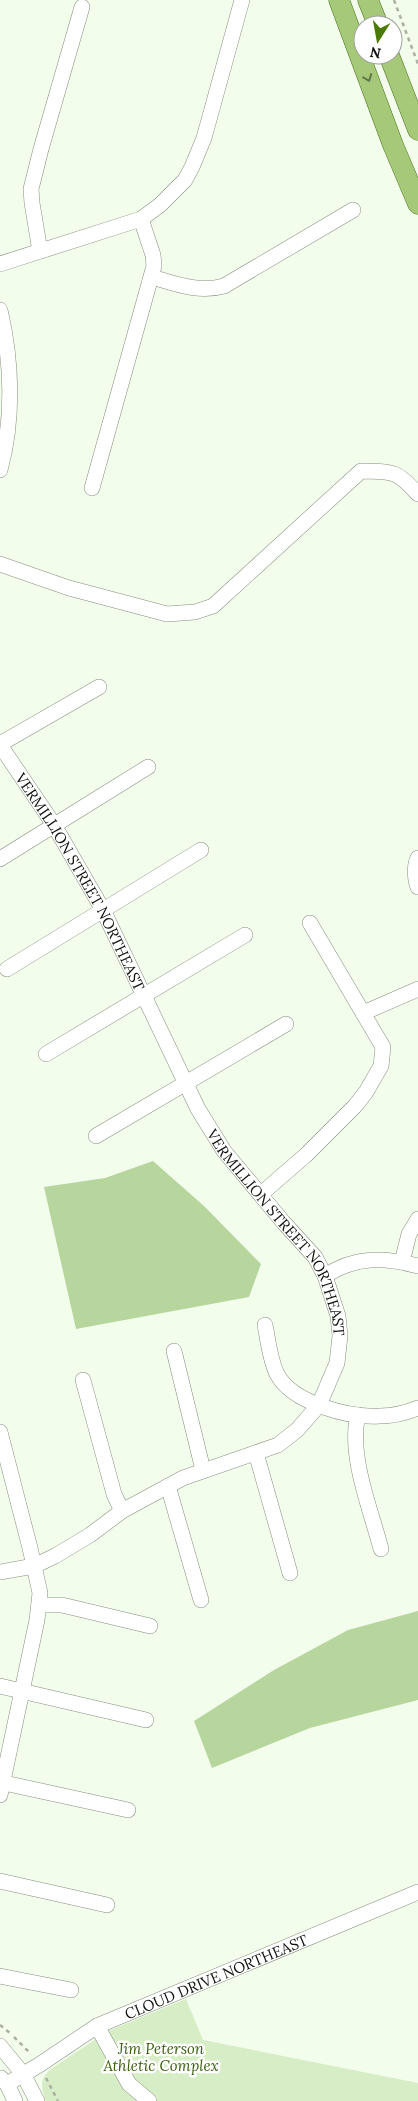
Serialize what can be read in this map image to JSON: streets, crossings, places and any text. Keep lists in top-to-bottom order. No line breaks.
{"streets":{"street":["VERMILLION STREET NORTHEAST","CLOUD DRIVE NORTHEAST"]},"parks":["Jim Peterson Athletic Complex"],"north":"bottom"}
